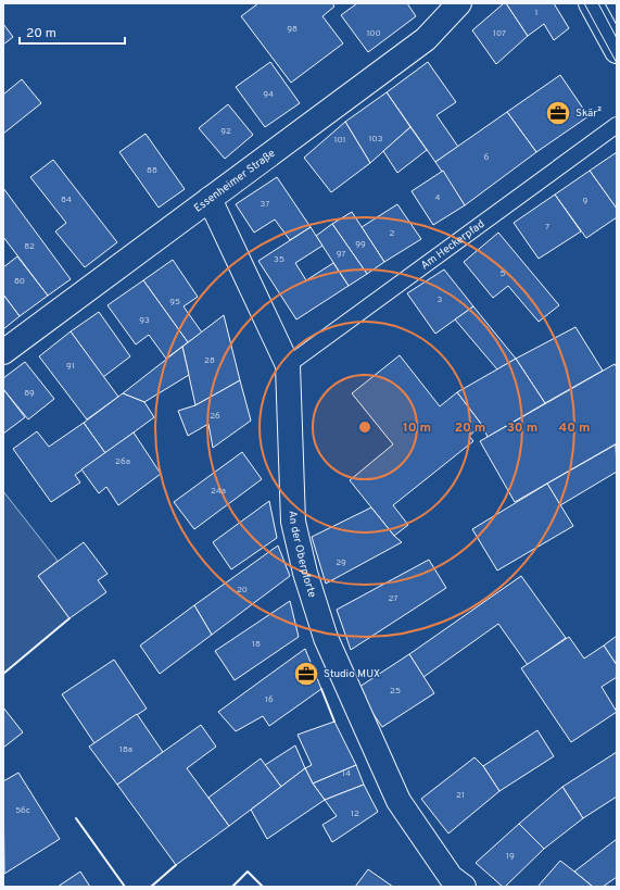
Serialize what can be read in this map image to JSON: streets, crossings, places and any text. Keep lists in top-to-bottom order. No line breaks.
{"streets":{"street":["Essenheimer Straße","An der Oberpforte"],"lane":["Am Heckerpfad"]},"crossings":[["Essenheimer Straße","An der Oberpforte"],["Am Heckerpfad","An der Oberpforte"]],"places":{"office":["Skär²","Studio MUX"]},"house_numbers":["1","98","100","107","94","92","103","101","6","88","4","84","9","37","7","2","99","82","97","35","5","80","3","95","93","28","91","89","26","26a","24a","29","20","27","18","25","16","18a","14","21","56c","12","19"],"scale_bar":"20 m","rings":["10 m","20 m","30 m","40 m"]}
